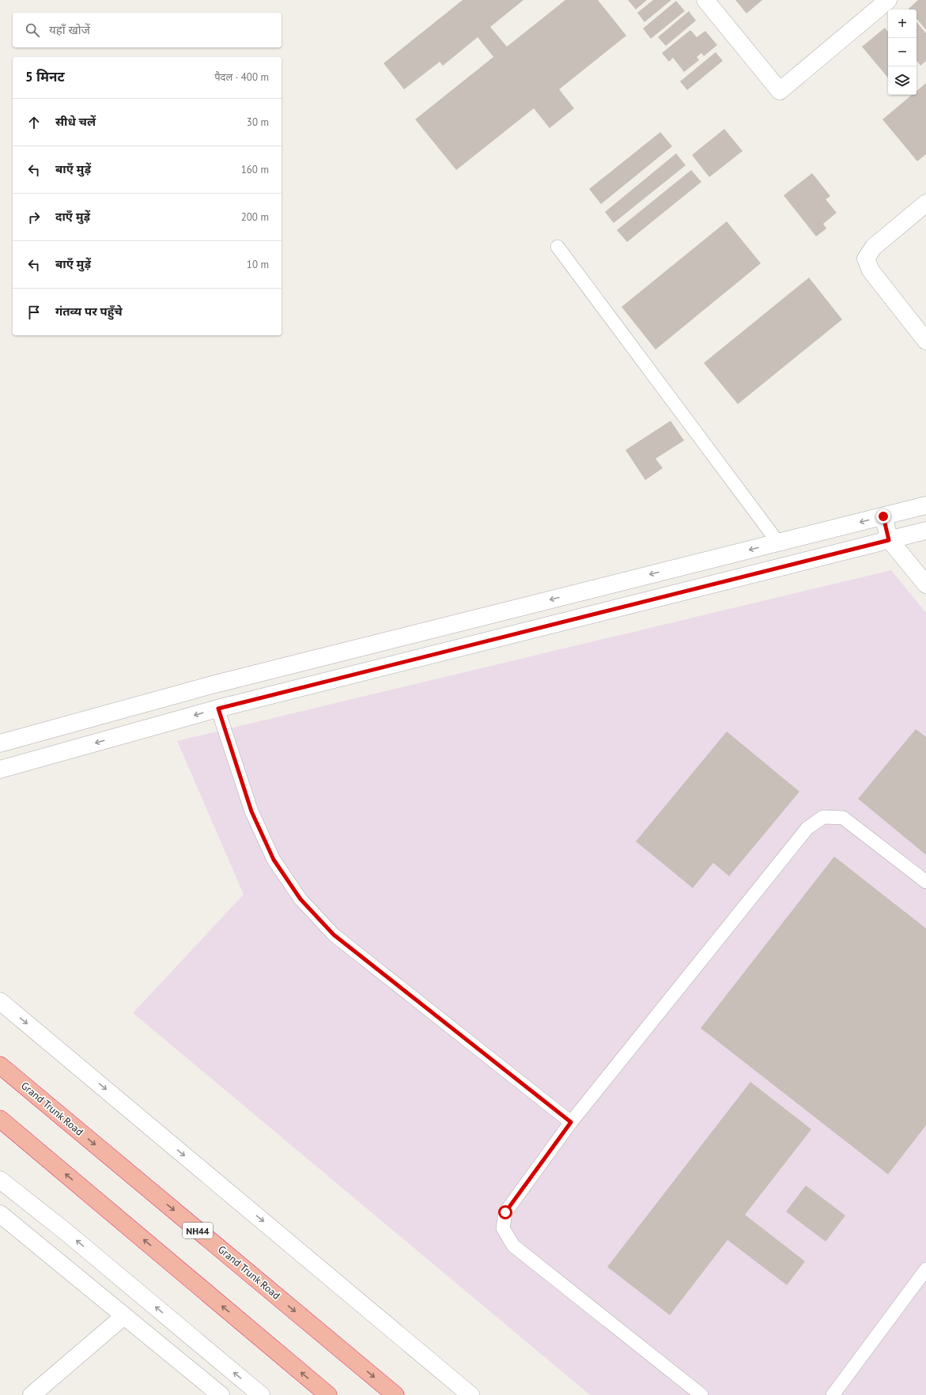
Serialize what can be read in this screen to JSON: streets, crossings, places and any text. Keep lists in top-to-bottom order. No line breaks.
{"streets":{"highway":["Grand Trunk Road","NH44"]},"page":{"map_buttons":["+","−"],"search":"यहाँ खोजें","heading":["5 मिनट","पैदल · 400 m"],"list":[["सीधे चलें","30 m"],["बाएँ मुड़ें","160 m"],["दाएँ मुड़ें","200 m"],["बाएँ मुड़ें","10 m"],"गंतव्य पर पहुँचे"]}}
